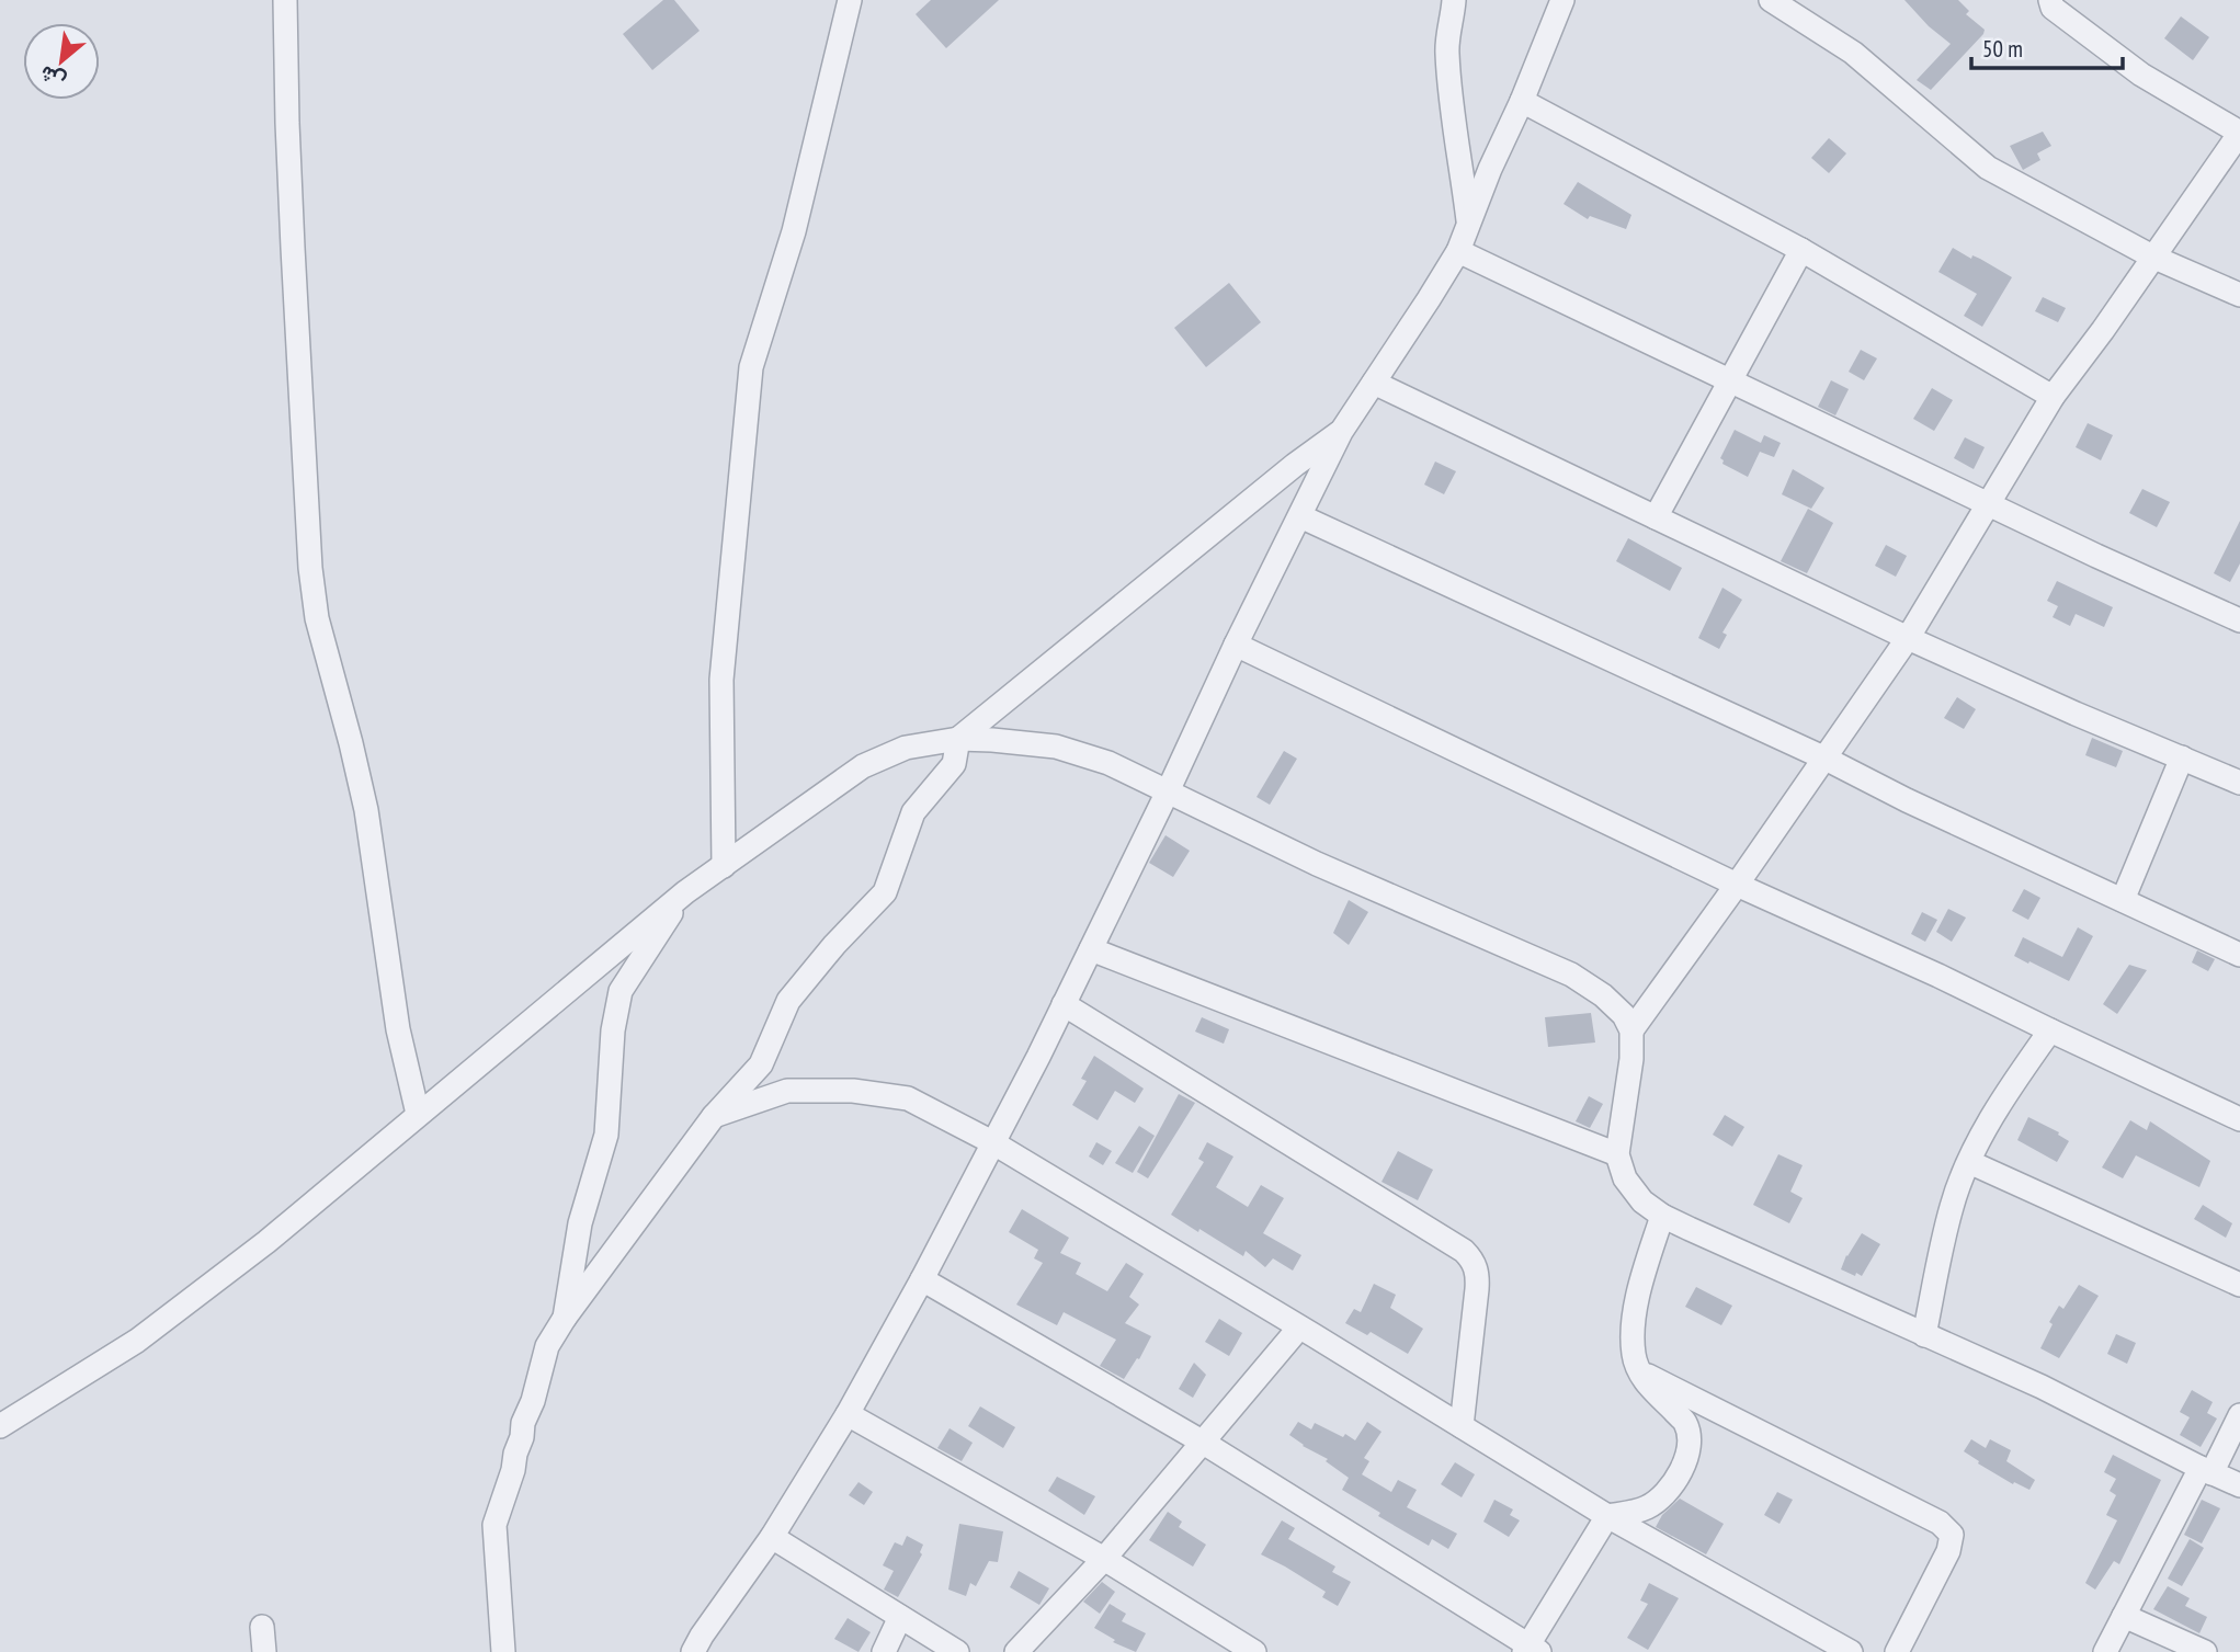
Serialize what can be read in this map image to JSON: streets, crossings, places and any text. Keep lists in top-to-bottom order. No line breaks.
{"scale_bar":"50 m","north":"bottom left"}
